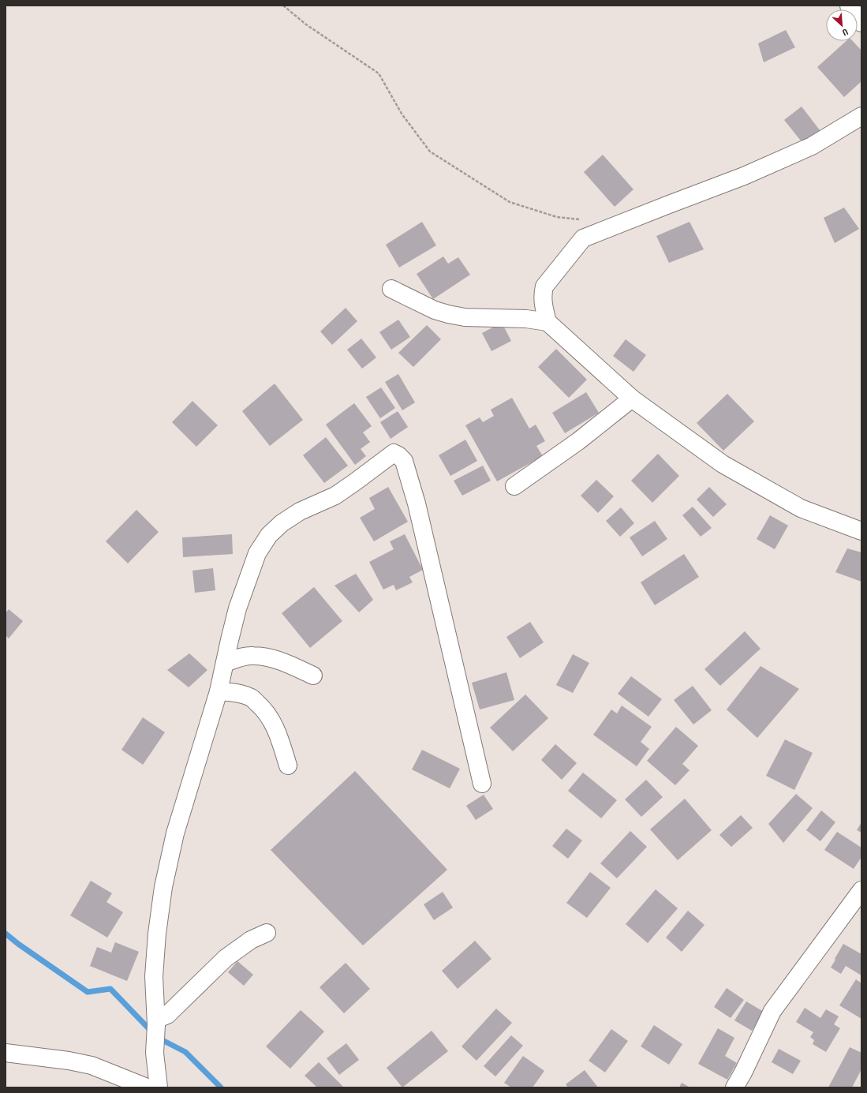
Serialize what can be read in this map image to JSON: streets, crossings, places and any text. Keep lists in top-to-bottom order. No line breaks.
{"north":"bottom right"}
